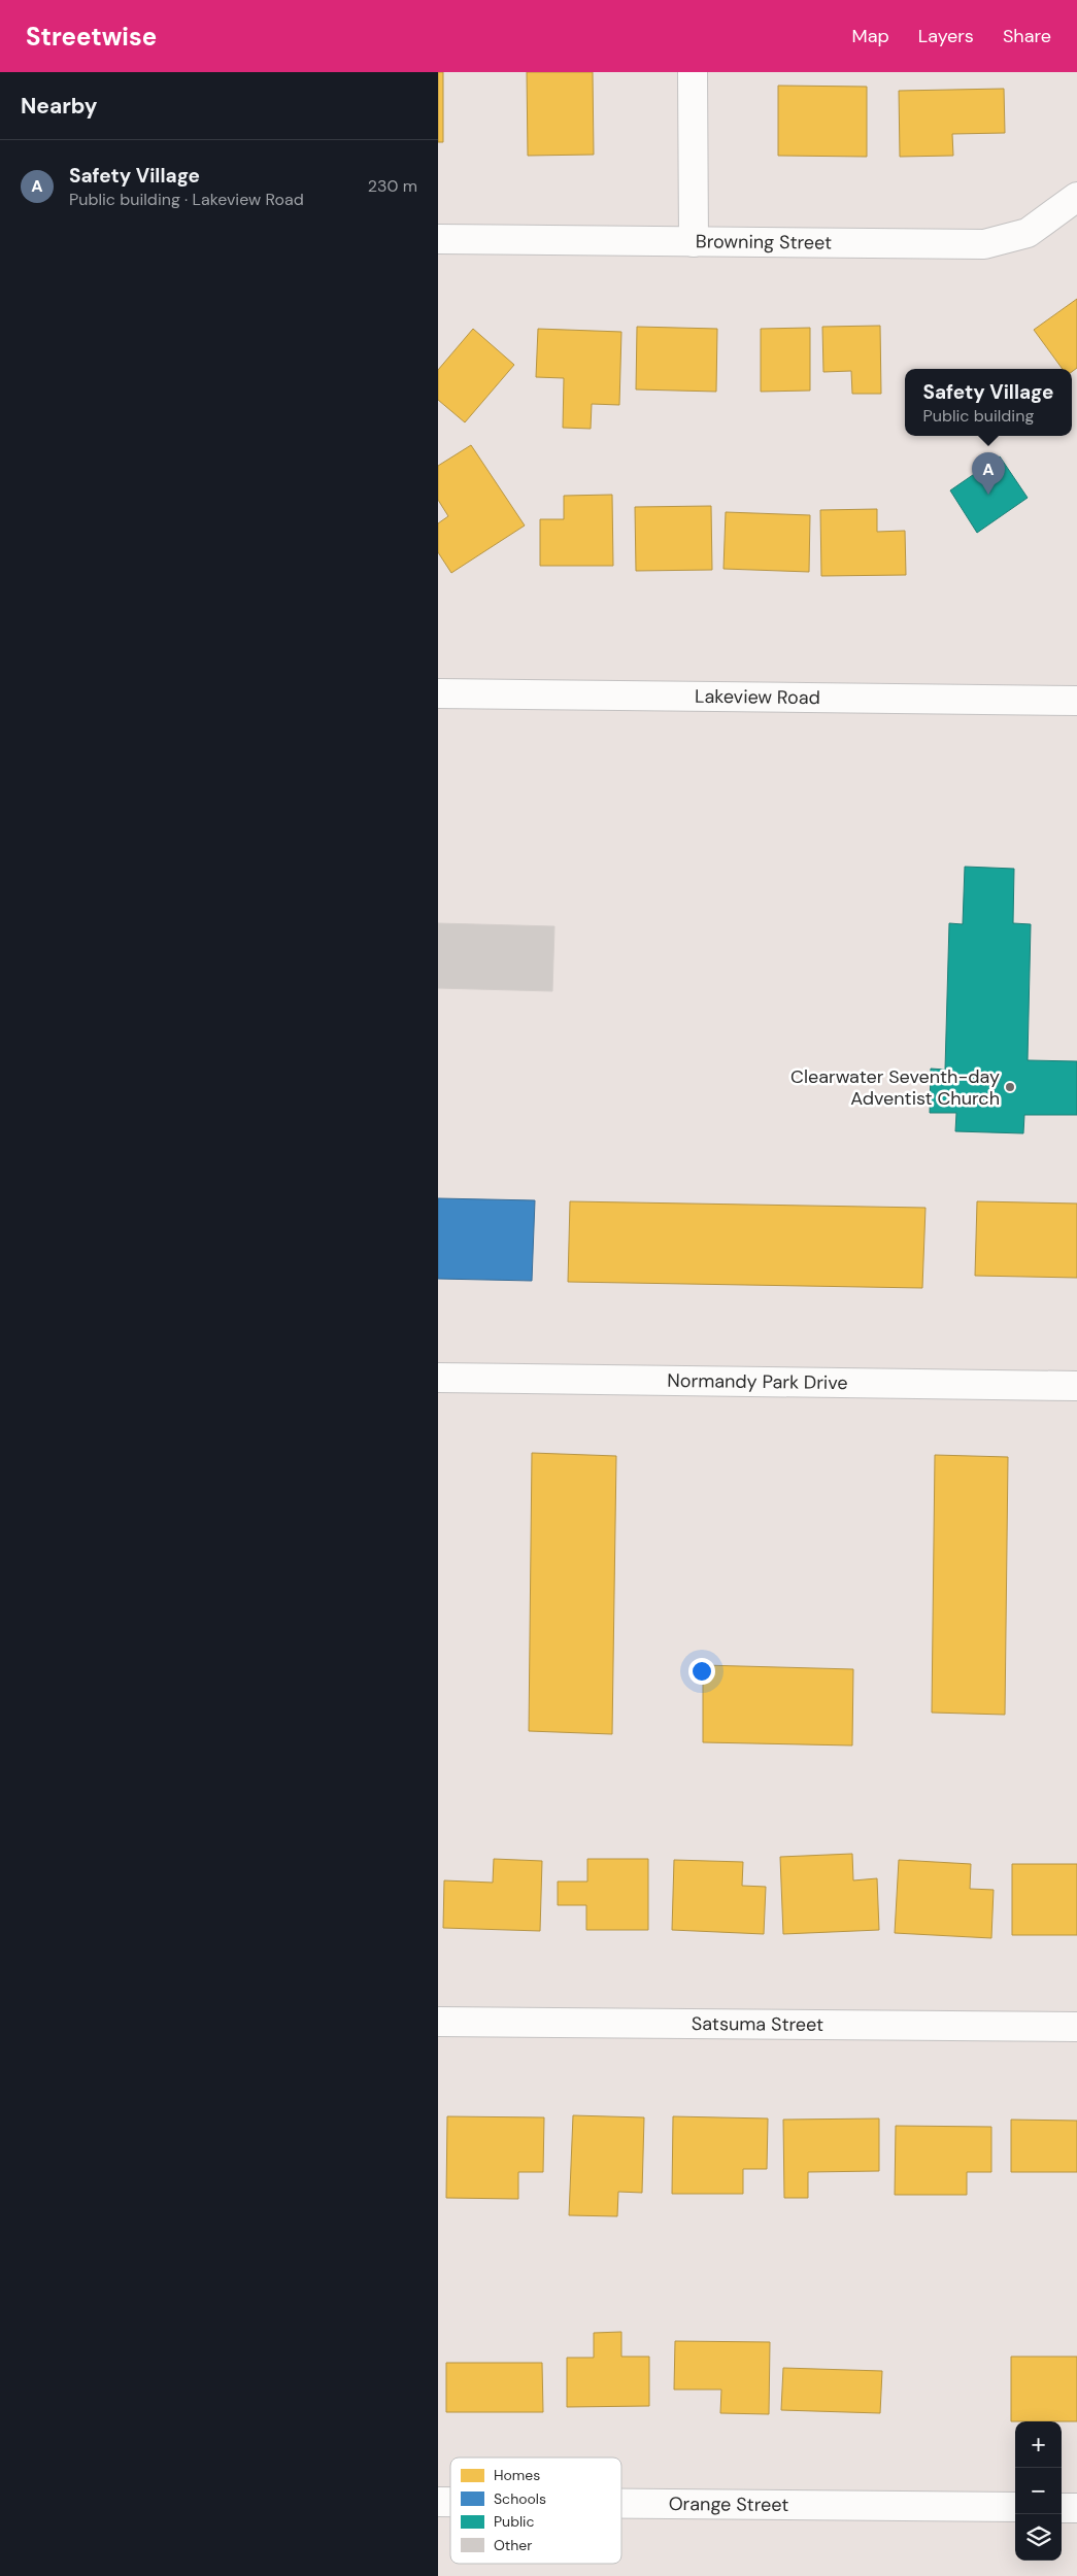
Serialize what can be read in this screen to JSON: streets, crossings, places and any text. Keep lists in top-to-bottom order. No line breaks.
{"streets":{"street":["Browning Street","Lakeview Road","Normandy Park Drive","Satsuma Street","Orange Street"]},"places":["Clearwater Seventh-day Adventist Church"],"legend":["Homes","Schools","Public","Other"],"page":{"header":"Streetwise","nav":["Map","Layers","Share"],"heading":"Nearby","list":[{"mark":"A","name":"Safety Village","note":"Public building · Lakeview Road","value":"230 m"}],"popup":["Safety Village","Public building"],"pins":"A","map_buttons":["+","−"]}}
